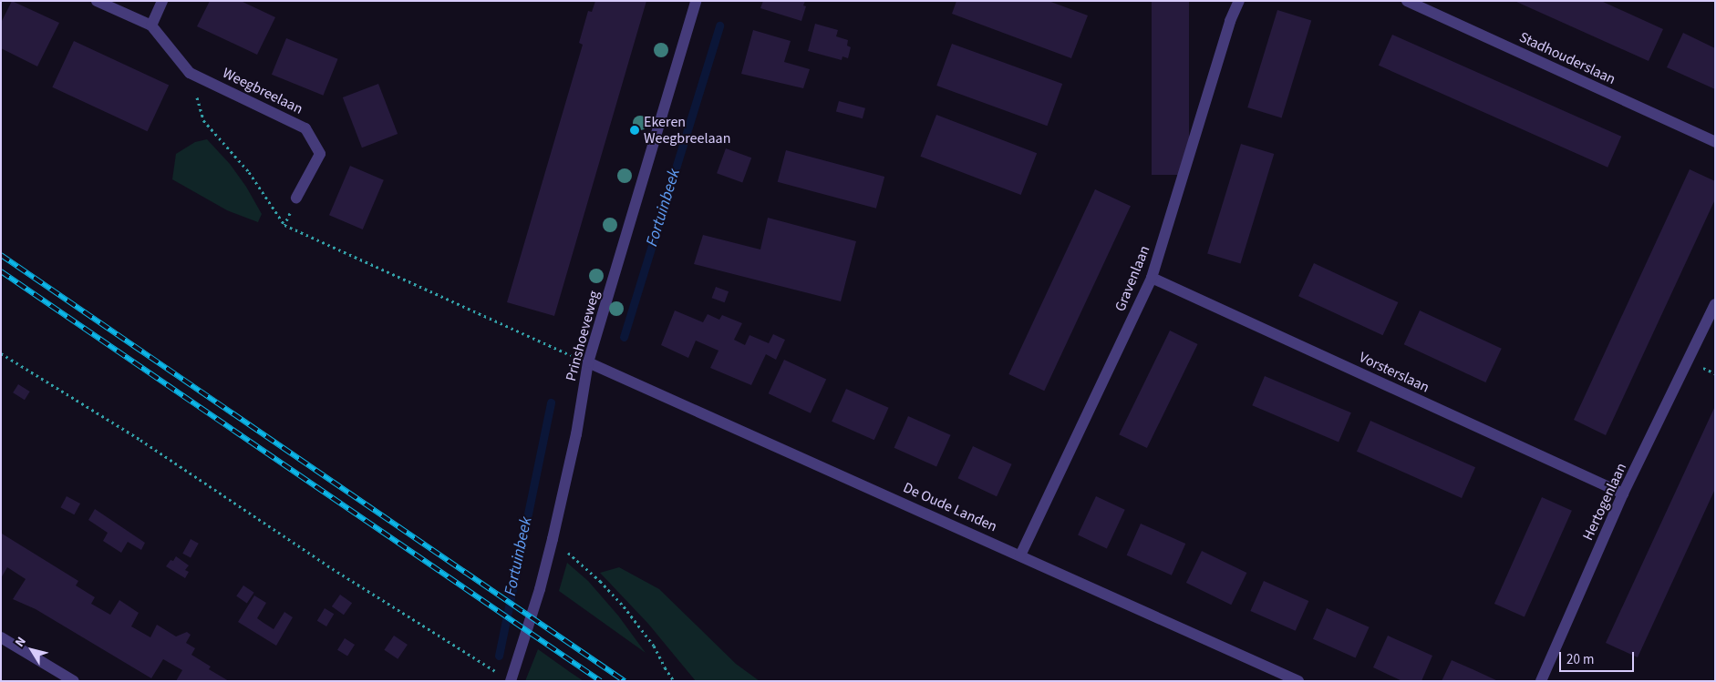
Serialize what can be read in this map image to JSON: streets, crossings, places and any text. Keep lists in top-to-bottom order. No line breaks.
{"streets":{"street":["Stadhouderslaan","Weegbreelaan","Gravenlaan","Prinshoeveweg","Vorsterslaan","Hertogenlaan","De Oude Landen"]},"crossings":[["Gravenlaan","Vorsterslaan"],["Gravenlaan","De Oude Landen"],["Prinshoeveweg","De Oude Landen"],["Vorsterslaan","Hertogenlaan"]],"water":["Fortuinbeek"],"places":["Ekeren Weegbreelaan"],"scale_bar":"20 m","north":"top left"}
